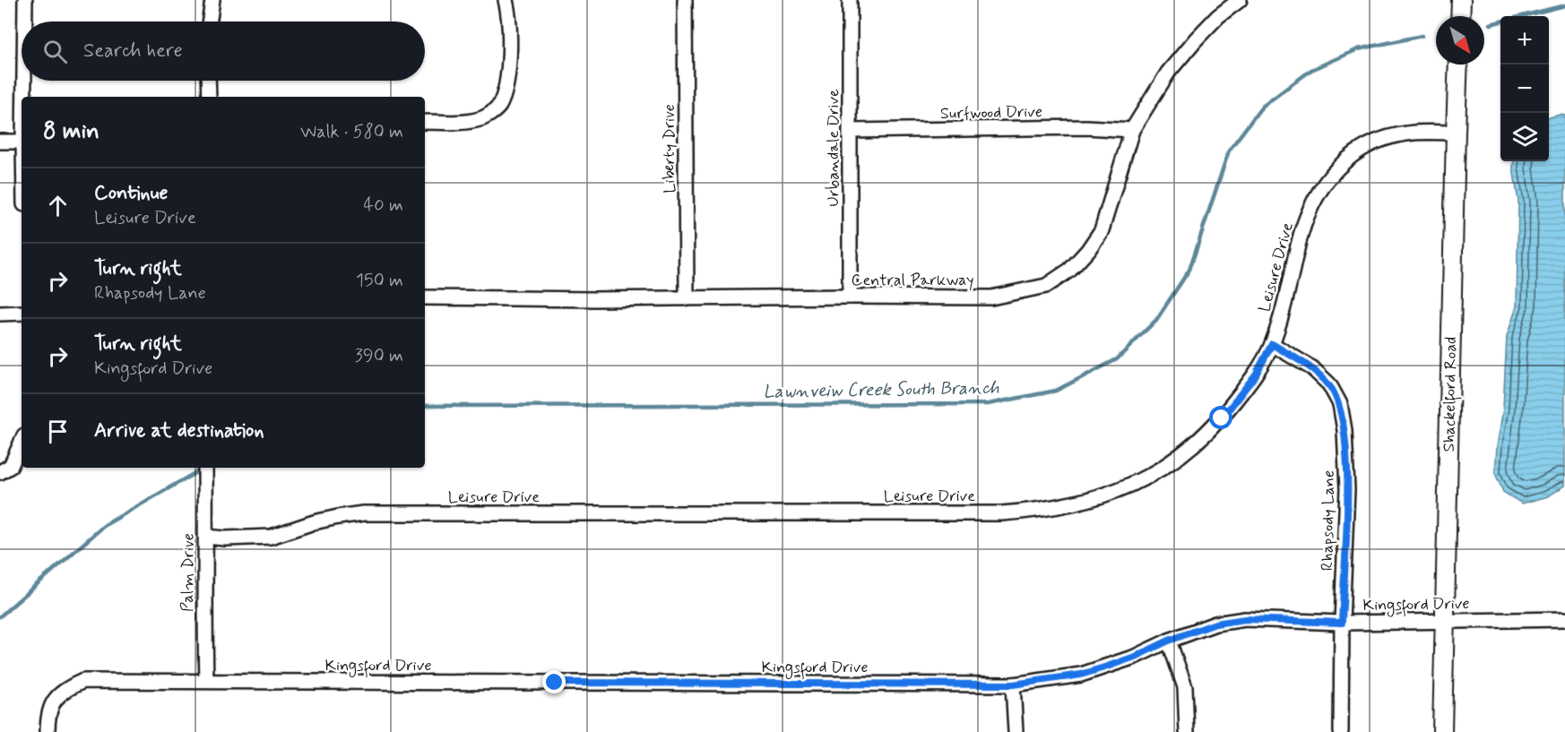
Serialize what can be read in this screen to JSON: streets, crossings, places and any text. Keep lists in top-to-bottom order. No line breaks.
{"streets":{"main road":["Shackelford Road"],"street":["Surfwood Drive","Urbandale Drive","Liberty Drive","Leisure Drive","Central Parkway","Rhapsody Lane","Palm Drive","Kingsford Drive"]},"crossings":[["Surfwood Drive","Urbandale Drive"],["Surfwood Drive","Central Parkway"],["Urbandale Drive","Central Parkway"],["Liberty Drive","Central Parkway"],["Leisure Drive","Shackelford Road"],["Leisure Drive","Rhapsody Lane"],["Leisure Drive","Palm Drive"],["Shackelford Road","Kingsford Drive"],["Rhapsody Lane","Kingsford Drive"],["Palm Drive","Kingsford Drive"]],"water":["Lawnveiw Creek South Branch"],"north":"bottom right","page":{"map_buttons":["+","−"],"search":"Search here","heading":["8 min","Walk · 580 m"],"list":[["Continue","Leisure Drive","40 m"],["Turn right","Rhapsody Lane","150 m"],["Turn right","Kingsford Drive","390 m"],"Arrive at destination"]}}
